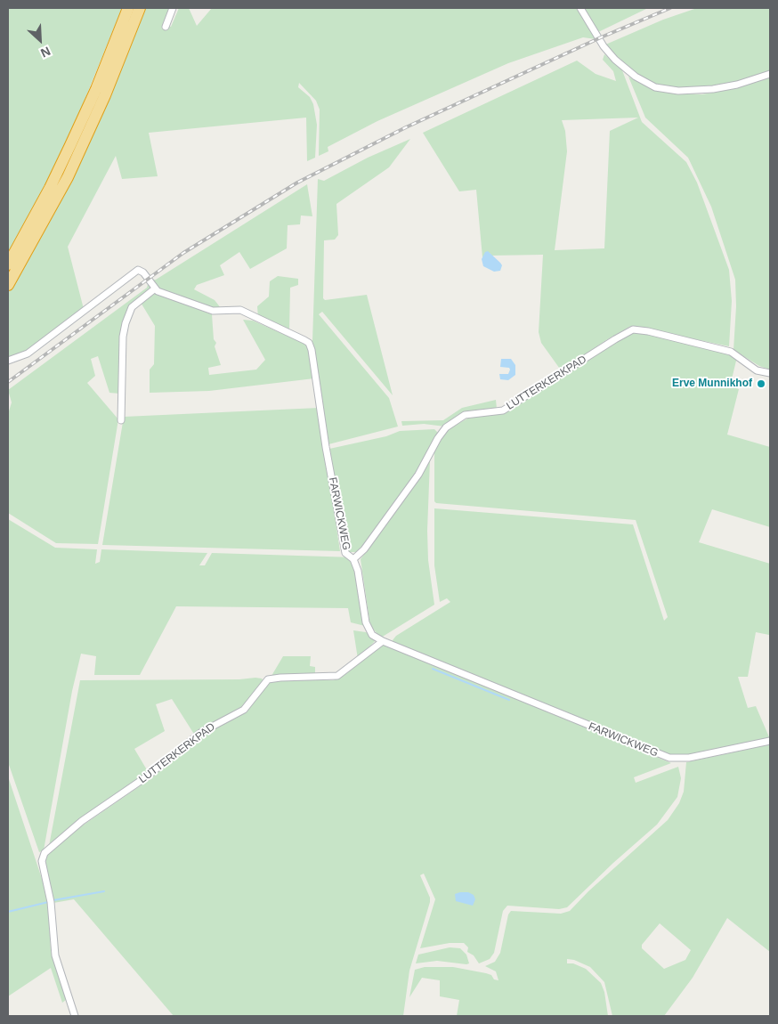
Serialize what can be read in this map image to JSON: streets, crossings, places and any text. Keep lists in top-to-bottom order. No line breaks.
{"streets":{"street":["LUTTERKERKPAD","FARWICKWEG"]},"crossings":[["LUTTERKERKPAD","FARWICKWEG"]],"places":["Erve Munnikhof"],"north":"bottom right"}
